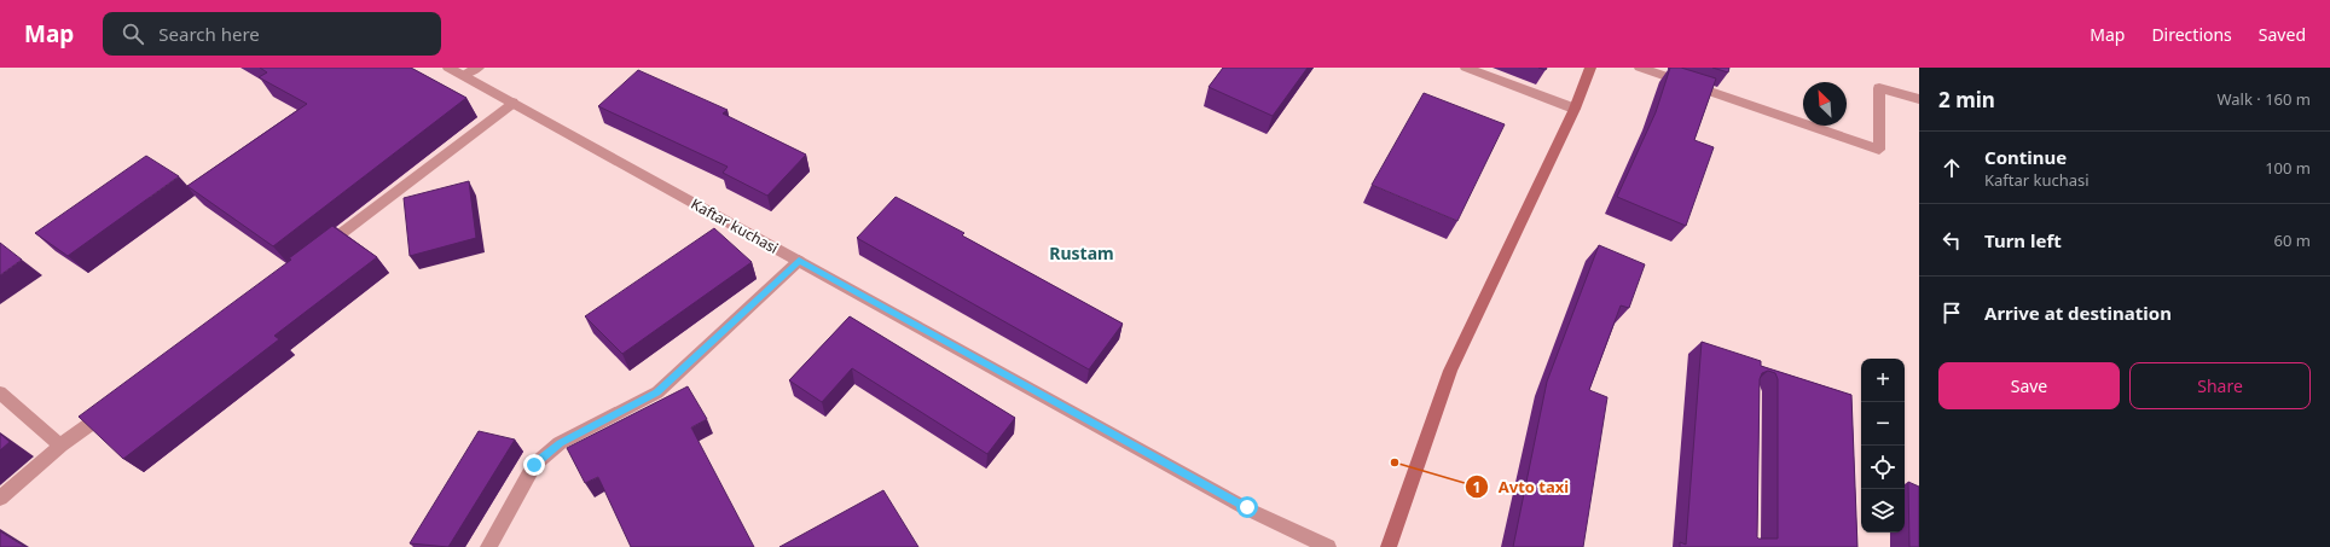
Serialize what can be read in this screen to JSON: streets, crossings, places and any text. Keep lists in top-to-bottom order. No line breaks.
{"streets":{"street":["Kaftar kuchasi"]},"districts":["Rustam"],"places":["Avto taxi"],"north":"top left","page":{"header":"Map","search":"Search here","nav":["Map","Directions","Saved"],"heading":["2 min","Walk · 160 m"],"list":[["Continue","Kaftar kuchasi","100 m"],["Turn left","60 m"],"Arrive at destination"],"buttons":["Save","Share"],"map_buttons":["+","−"]}}
